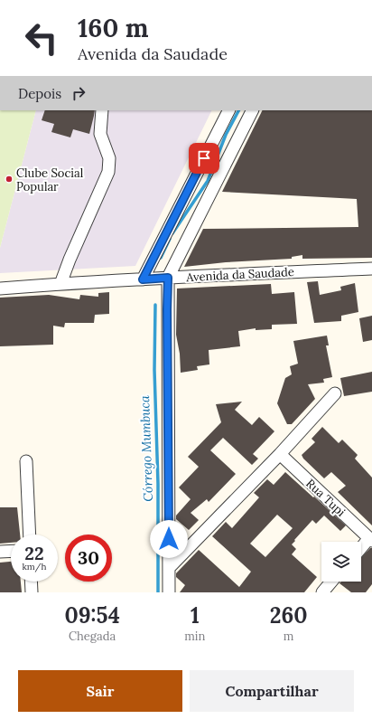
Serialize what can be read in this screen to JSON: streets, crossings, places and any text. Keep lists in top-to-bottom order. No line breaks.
{"streets":{"street":["Avenida da Saudade","Rua Tupi"]},"water":["Córrego Mumbuca"],"places":["Clube Social Popular"],"page":{"turn":["160 m","Avenida da Saudade"],"then":"Depois","speed":"22 km/h","limit":"30","eta":["09:54","Chegada","1","min","260","m"],"buttons":["Sair","Compartilhar"]}}
